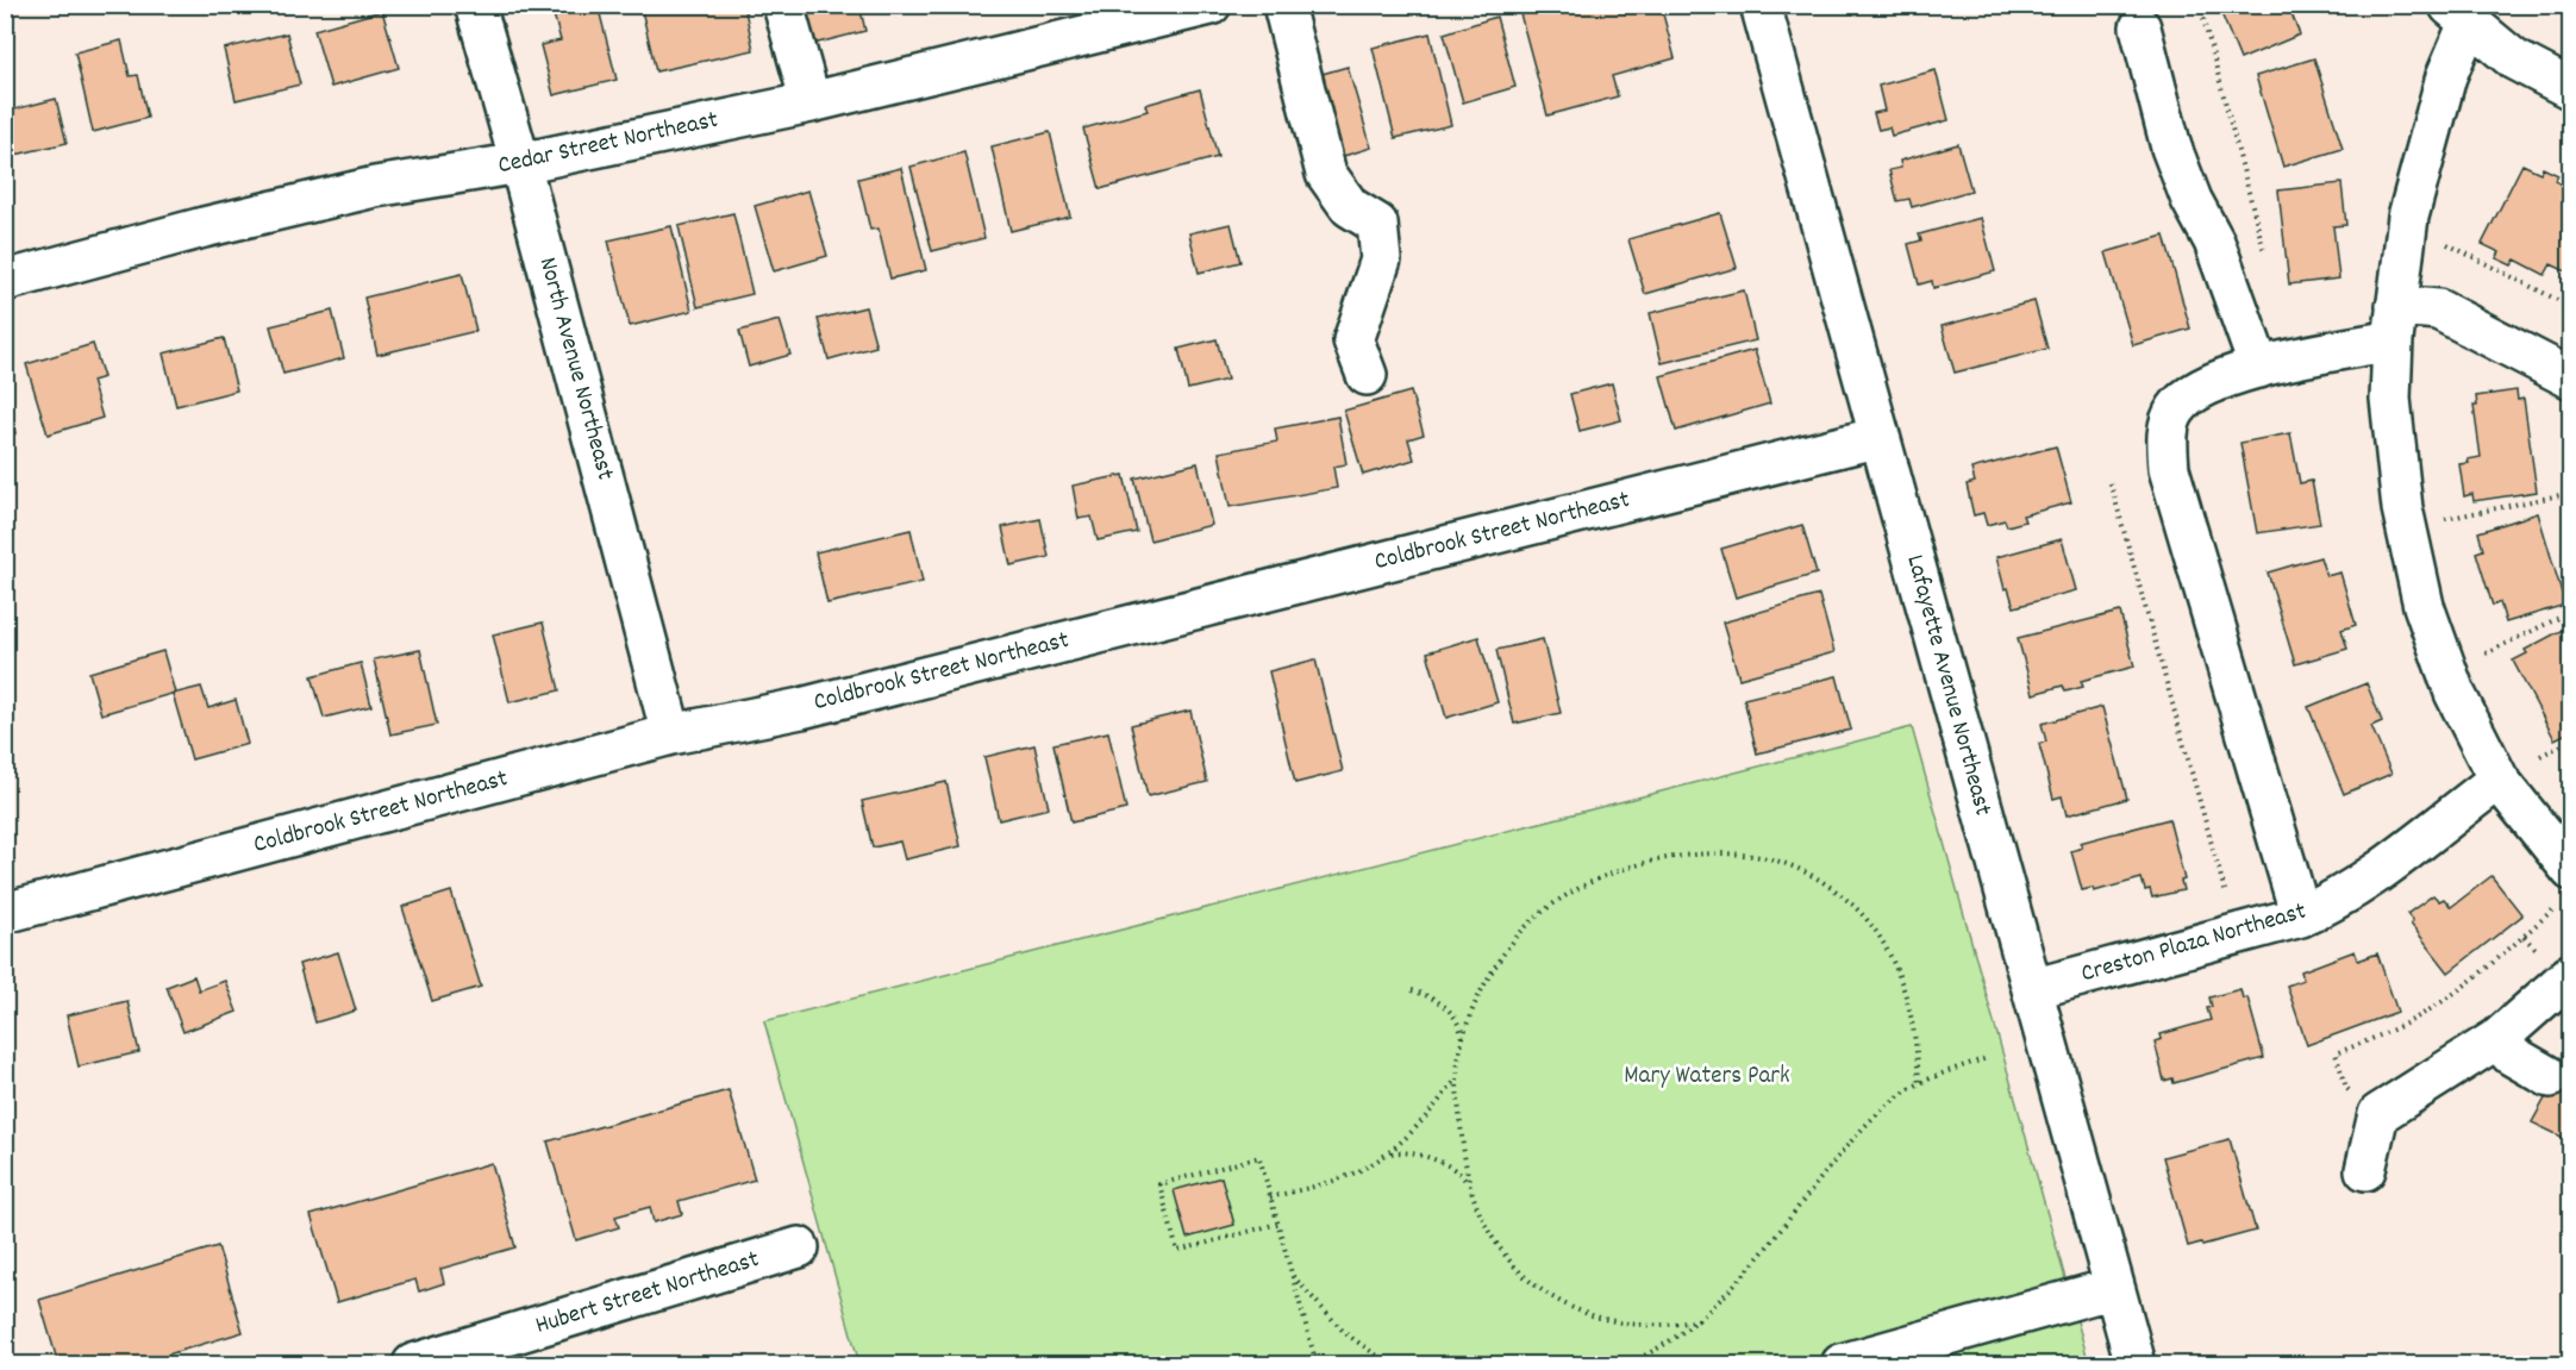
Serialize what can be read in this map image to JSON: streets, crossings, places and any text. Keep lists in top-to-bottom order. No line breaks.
{"streets":{"street":["Cedar Street Northeast","North Avenue Northeast","Coldbrook Street Northeast","Lafayette Avenue Northeast","Creston Plaza Northeast","Hubert Street Northeast"]},"crossings":[["Cedar Street Northeast","North Avenue Northeast"],["North Avenue Northeast","Coldbrook Street Northeast"],["Coldbrook Street Northeast","Lafayette Avenue Northeast"],["Lafayette Avenue Northeast","Creston Plaza Northeast"]],"parks":["Mary Waters Park"]}
